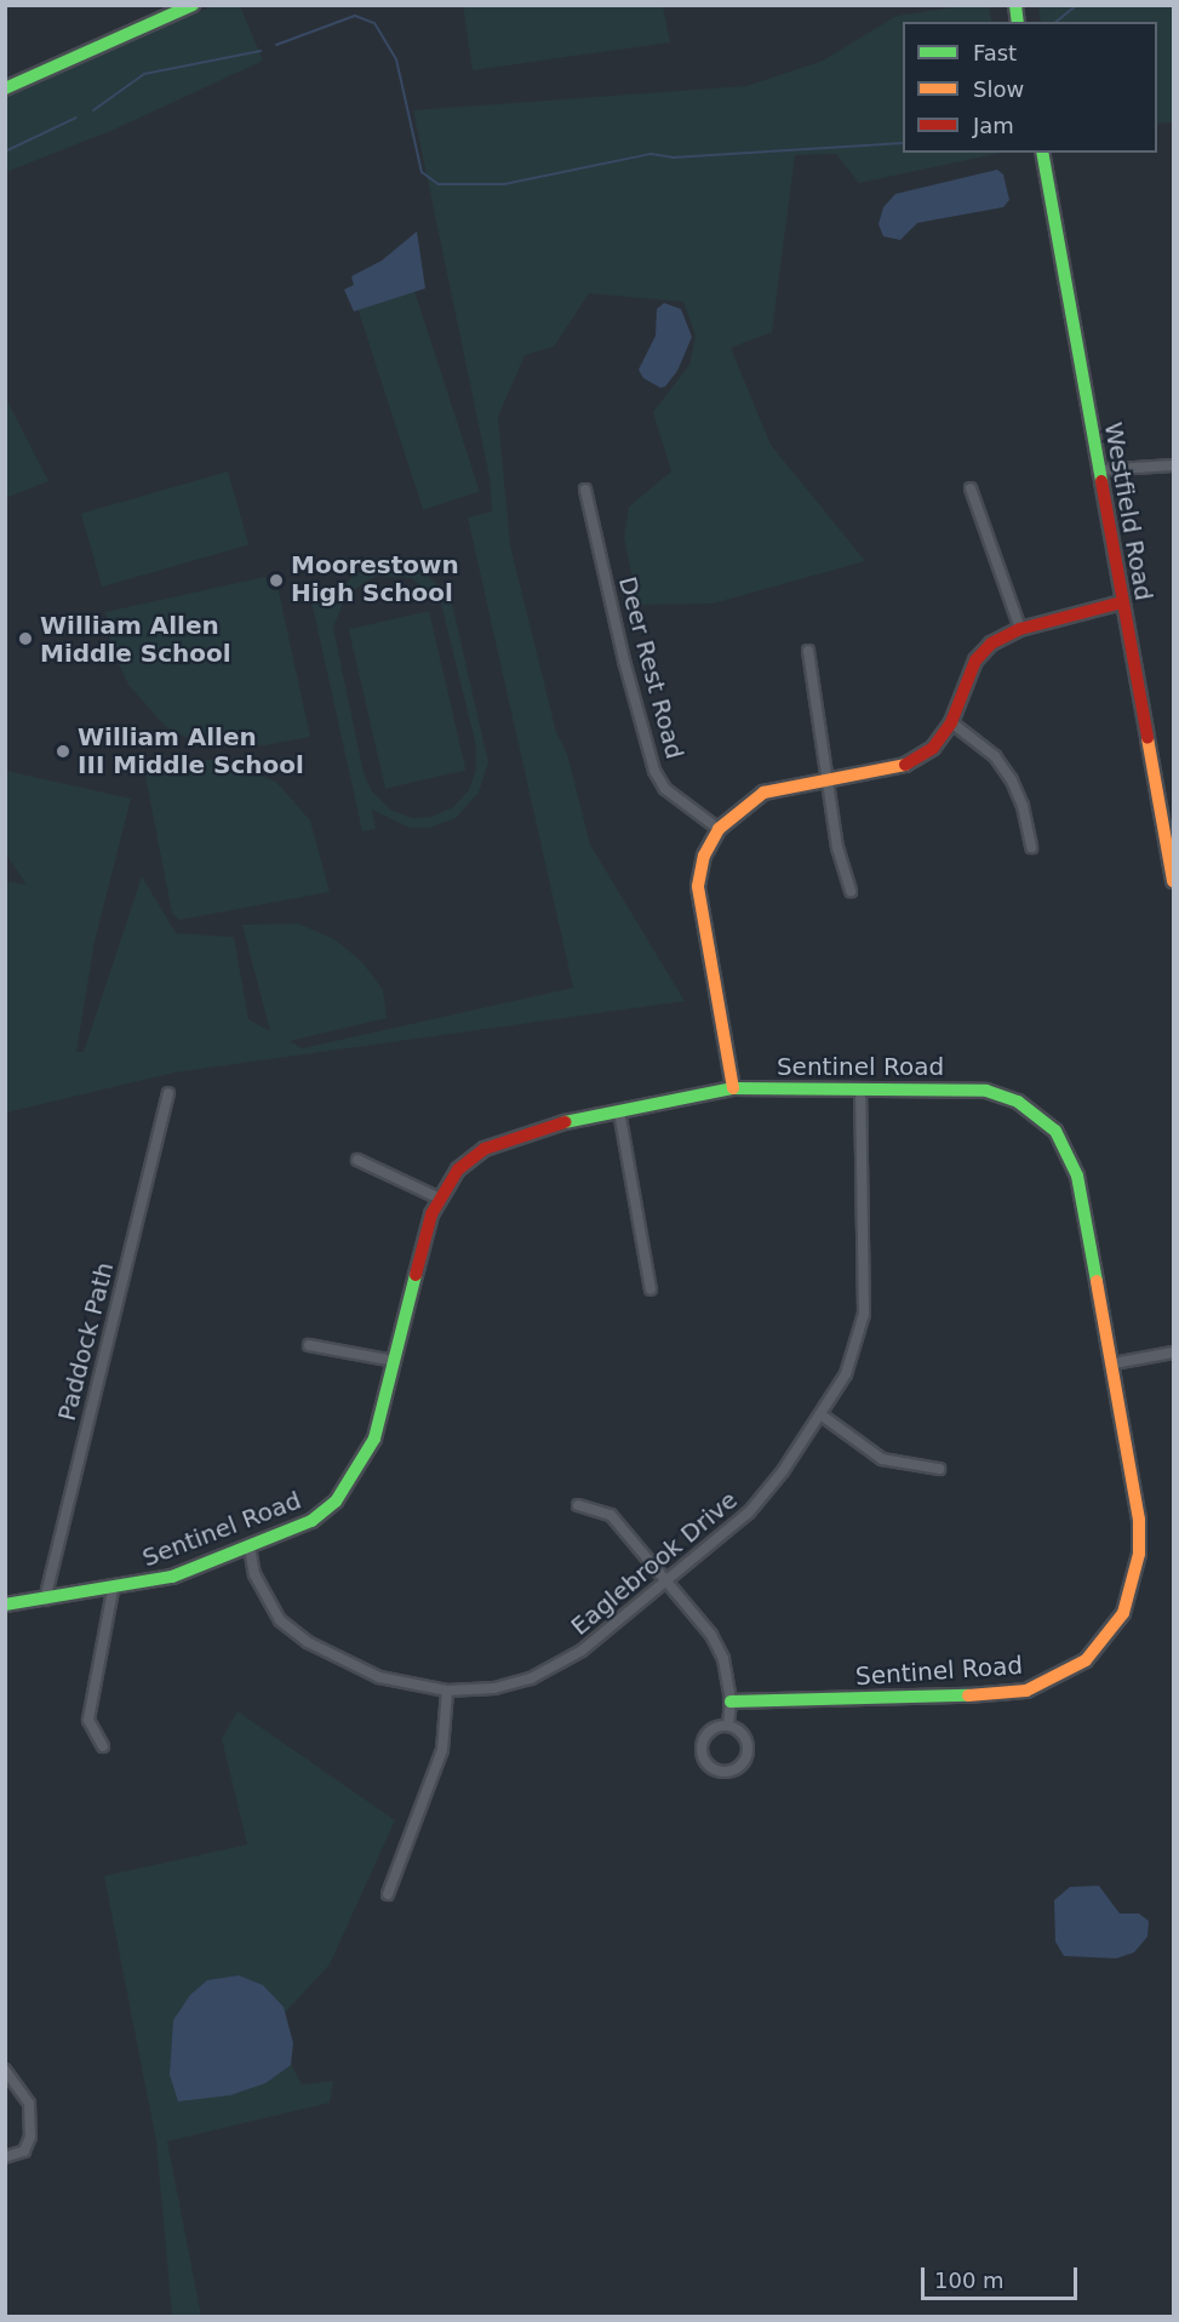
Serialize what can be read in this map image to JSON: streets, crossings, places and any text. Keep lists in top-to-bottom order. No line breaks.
{"streets":{"street":["Westfield Road","Deer Rest Road","Sentinel Road","Paddock Path","Eaglebrook Drive"]},"crossings":[["Sentinel Road","Paddock Path"],["Sentinel Road","Eaglebrook Drive"]],"places":["Moorestown High School","William Allen Middle School","William Allen III Middle School"],"legend":["Fast","Slow","Jam"],"scale_bar":"100 m"}
